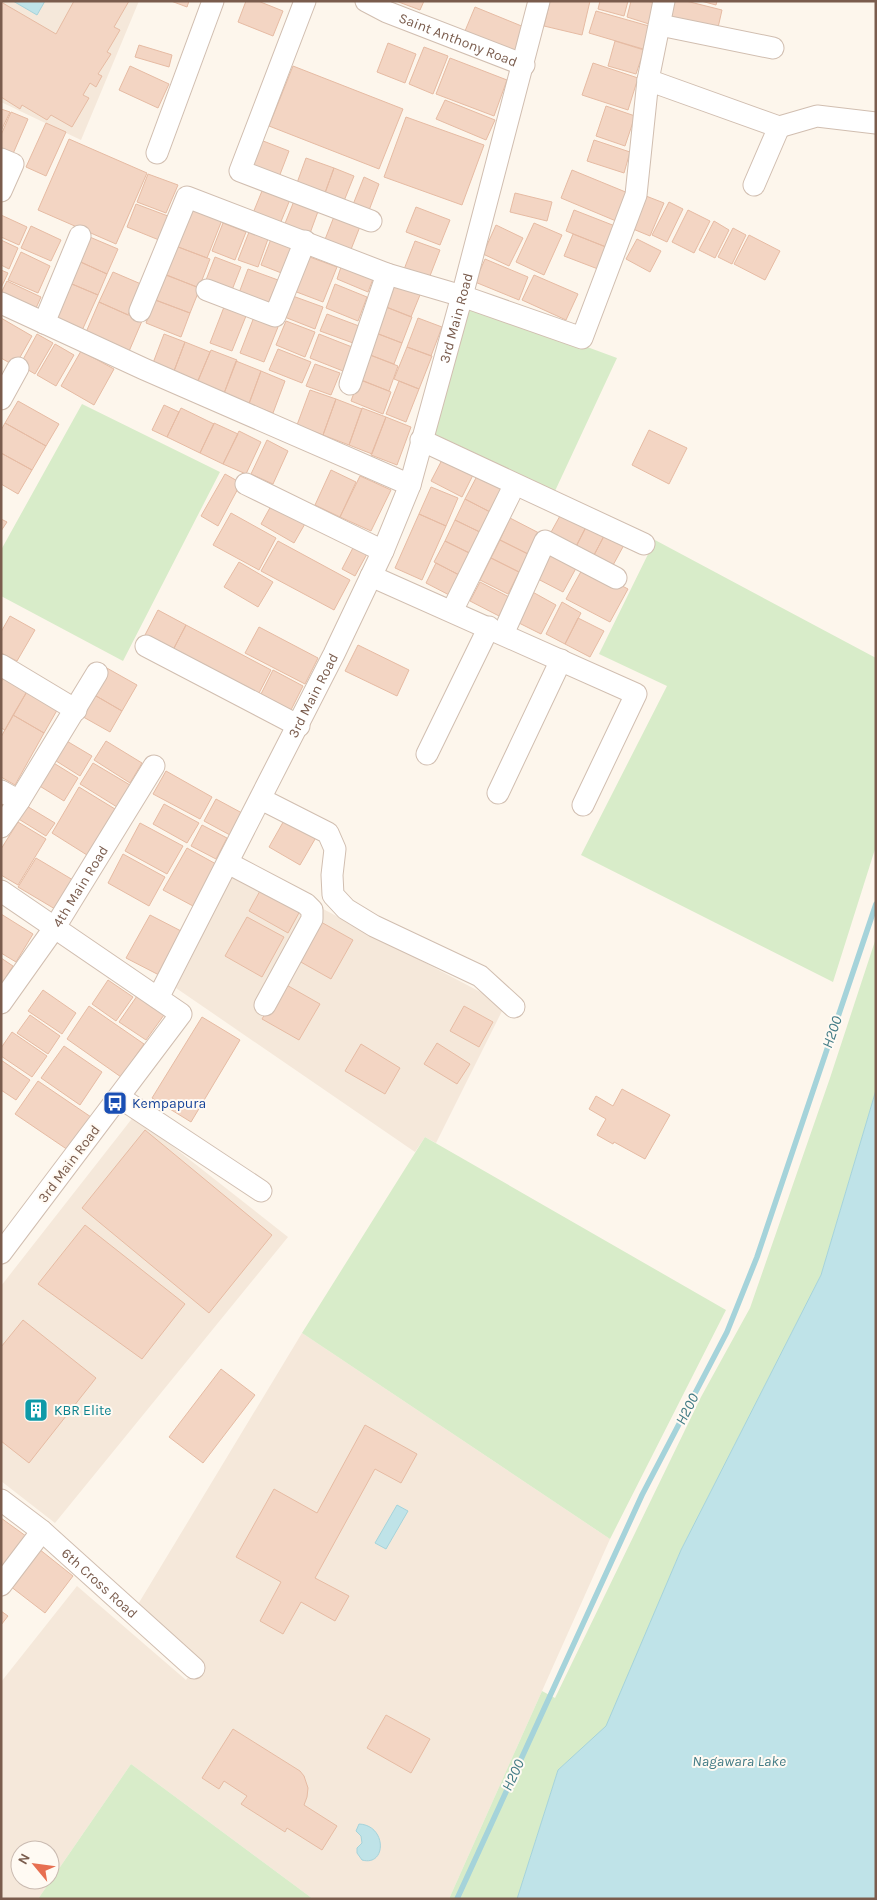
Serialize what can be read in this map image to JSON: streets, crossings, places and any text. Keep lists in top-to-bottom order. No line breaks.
{"streets":{"street":["Saint Anthony Road","3rd Main Road","4th Main Road","6th Cross Road"]},"crossings":[["Saint Anthony Road","3rd Main Road"]],"water":["H200","Nagawara Lake"],"places":{"bus stop":["Kempapura"],"building":["KBR Elite"]},"north":"top left"}
